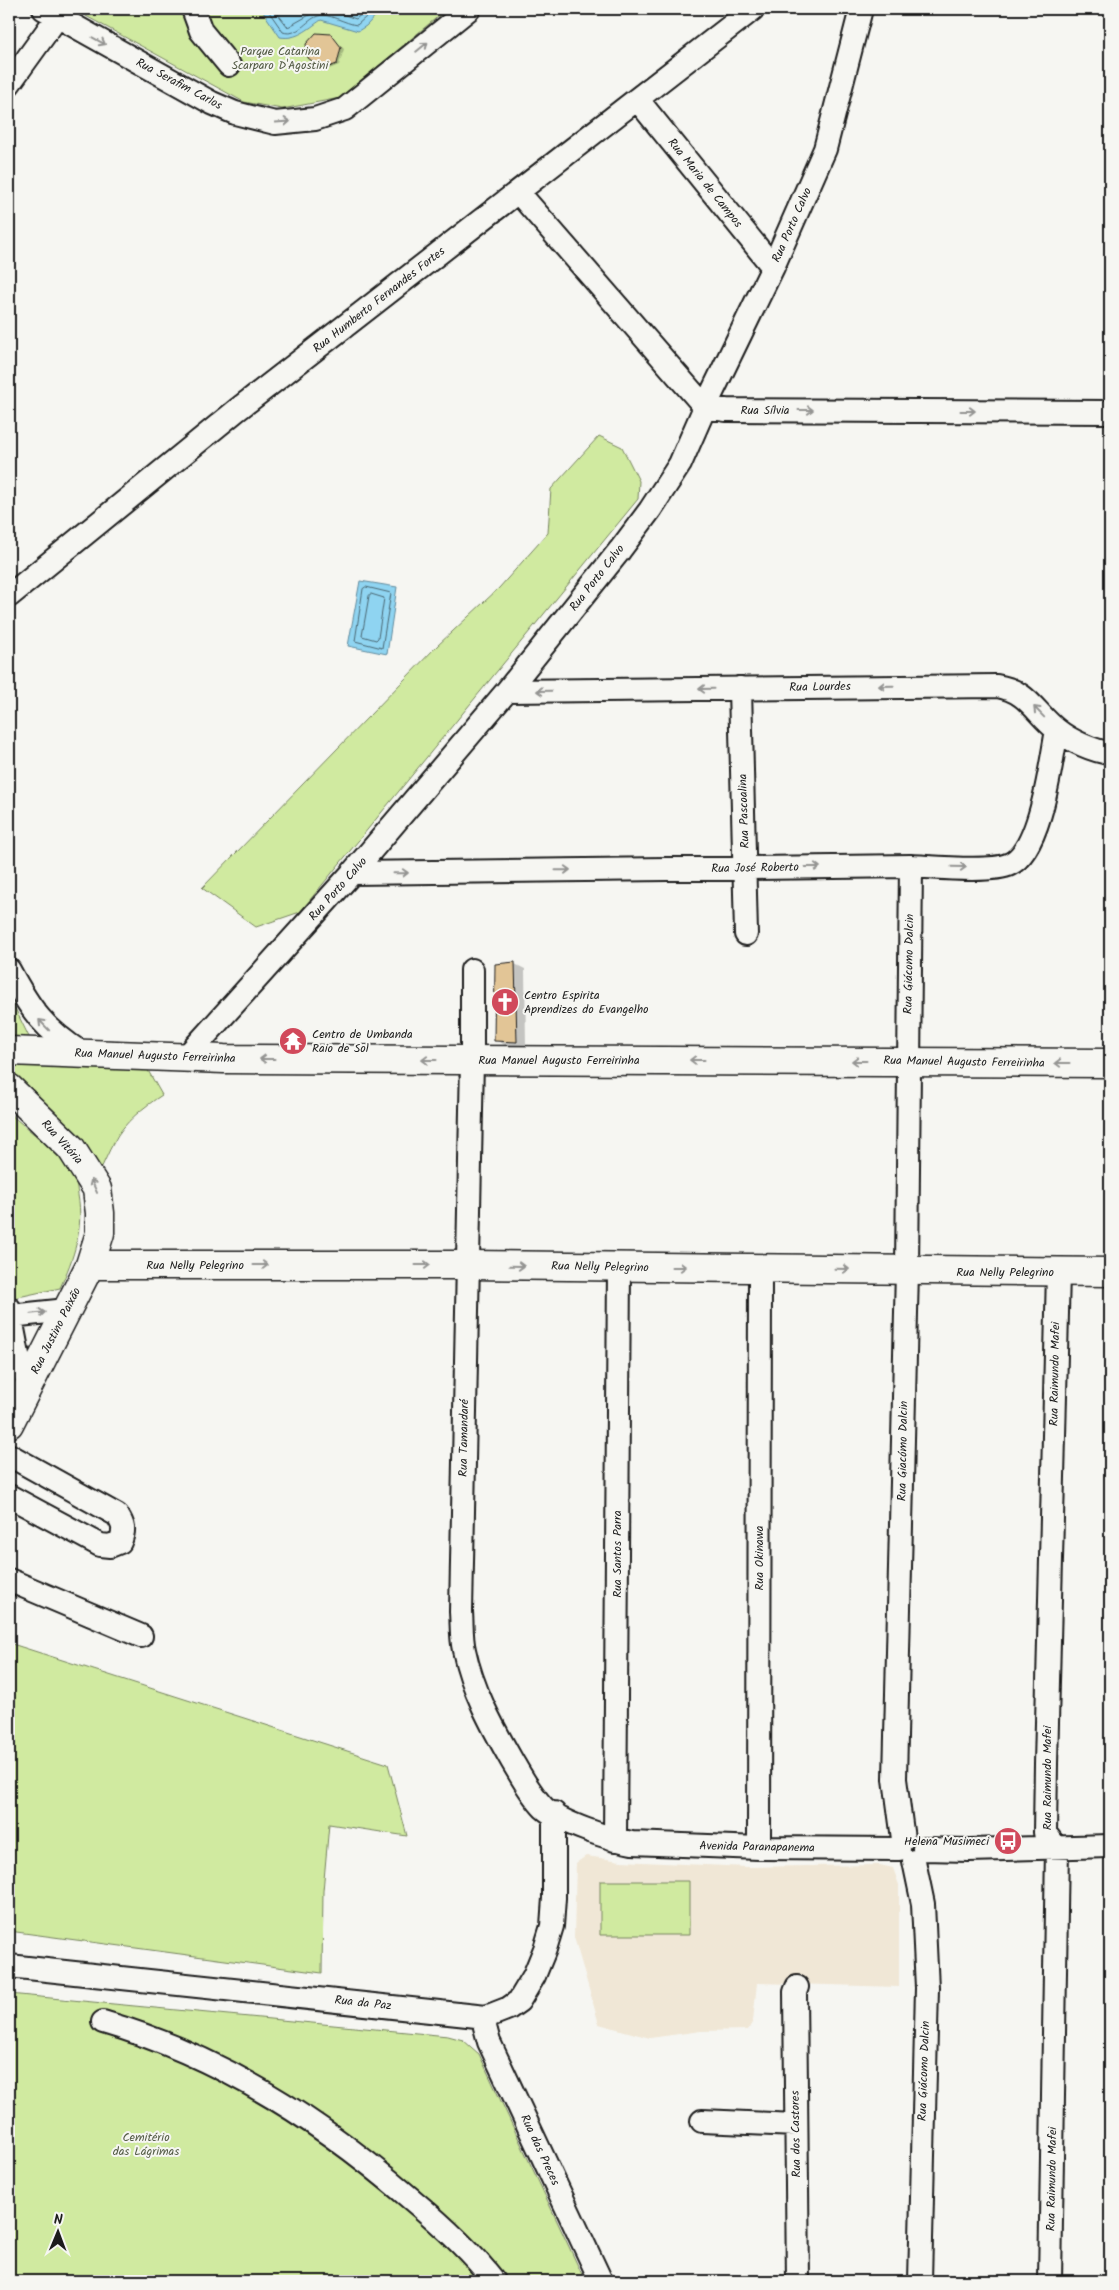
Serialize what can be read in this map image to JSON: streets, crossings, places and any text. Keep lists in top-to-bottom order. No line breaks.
{"streets":{"main road":["Rua Manuel Augusto Ferreirinha","Rua Vitória","Rua Nelly Pelegrino","Rua Justino Paixão"],"street":["Rua Serafim Carlos","Rua Maria de Campos","Rua Porto Calvo","Rua Humberto Fernandes Fortes","Rua Sílvia","Rua Lourdes","Rua Pascoalina","Rua José Roberto","Rua Giácomo Dalcin","Rua Raimundo Mafei","Rua Tamandaré","Rua Giacómo Dalcin","Rua Santos Parra","Rua Okinawa","Avenida Paranapanema","Rua da Paz","Rua dos Castores","Rua das Preces"]},"crossings":[["Rua Maria de Campos","Rua Porto Calvo"],["Rua Maria de Campos","Rua Humberto Fernandes Fortes"],["Rua Porto Calvo","Rua Sílvia"],["Rua Porto Calvo","Rua Lourdes"],["Rua Porto Calvo","Rua José Roberto"],["Rua Porto Calvo","Rua Manuel Augusto Ferreirinha"],["Rua Lourdes","Rua Pascoalina"],["Rua Lourdes","Rua José Roberto"],["Rua Pascoalina","Rua José Roberto"],["Rua José Roberto","Rua Giácomo Dalcin"],["Rua Giácomo Dalcin","Rua Manuel Augusto Ferreirinha"],["Rua Giácomo Dalcin","Rua Giacómo Dalcin"],["Rua Giácomo Dalcin","Avenida Paranapanema"],["Rua Manuel Augusto Ferreirinha","Rua Tamandaré"],["Rua Manuel Augusto Ferreirinha","Rua Giacómo Dalcin"],["Rua Vitória","Rua Nelly Pelegrino"],["Rua Vitória","Rua Justino Paixão"],["Rua Nelly Pelegrino","Rua Justino Paixão"],["Rua Nelly Pelegrino","Rua Raimundo Mafei"],["Rua Nelly Pelegrino","Rua Tamandaré"],["Rua Nelly Pelegrino","Rua Giacómo Dalcin"],["Rua Nelly Pelegrino","Rua Santos Parra"],["Rua Nelly Pelegrino","Rua Okinawa"],["Rua Raimundo Mafei","Avenida Paranapanema"],["Rua Tamandaré","Rua Santos Parra"],["Rua Tamandaré","Avenida Paranapanema"],["Rua Tamandaré","Rua da Paz"],["Rua Giacómo Dalcin","Avenida Paranapanema"],["Rua Santos Parra","Avenida Paranapanema"],["Rua Okinawa","Avenida Paranapanema"],["Rua da Paz","Rua das Preces"]],"one_way":["Rua Serafim Carlos","Rua Sílvia","Rua Lourdes","Rua José Roberto","Rua Manuel Augusto Ferreirinha","Rua Vitória","Rua Nelly Pelegrino"],"parks":["Parque Catarina Scarparo D'Agostini","Cemitério das Lágrimas"],"places":{"church":["Centro Espirita Aprendizes do Evangelho"],"temple":["Centro de Umbanda Raio de Sol"],"bus stop":["Helena Musimeci"]},"north":"top"}
